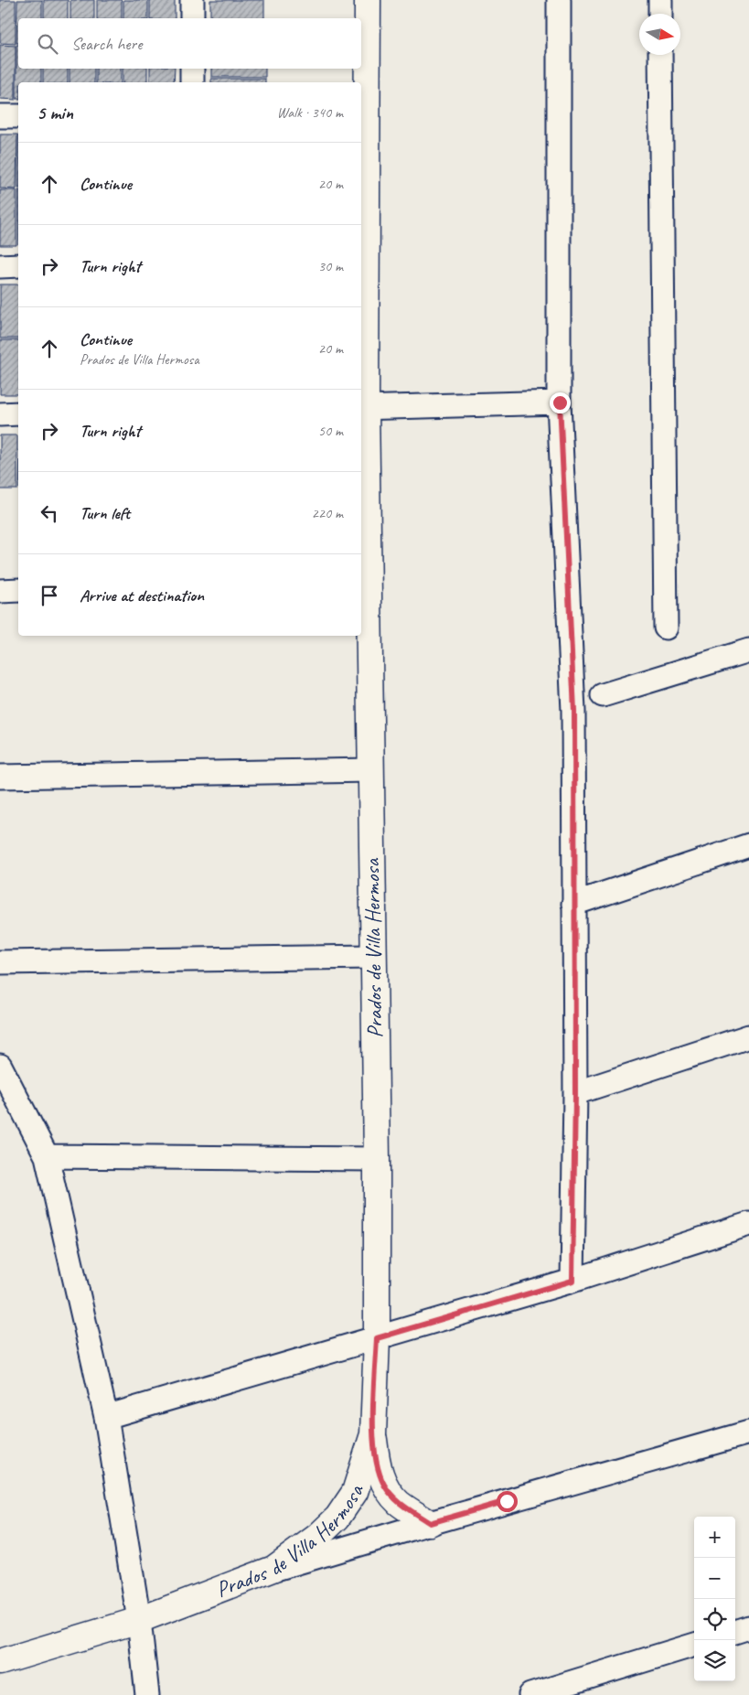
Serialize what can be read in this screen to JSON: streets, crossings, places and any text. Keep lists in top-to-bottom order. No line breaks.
{"streets":{"main road":["Prados de Villa Hermosa"]},"north":"right","page":{"search":"Search here","heading":["5 min","Walk · 340 m"],"list":[["Continue","20 m"],["Turn right","30 m"],["Continue","Prados de Villa Hermosa","20 m"],["Turn right","50 m"],["Turn left","220 m"],"Arrive at destination"],"map_buttons":["+","−"]}}
